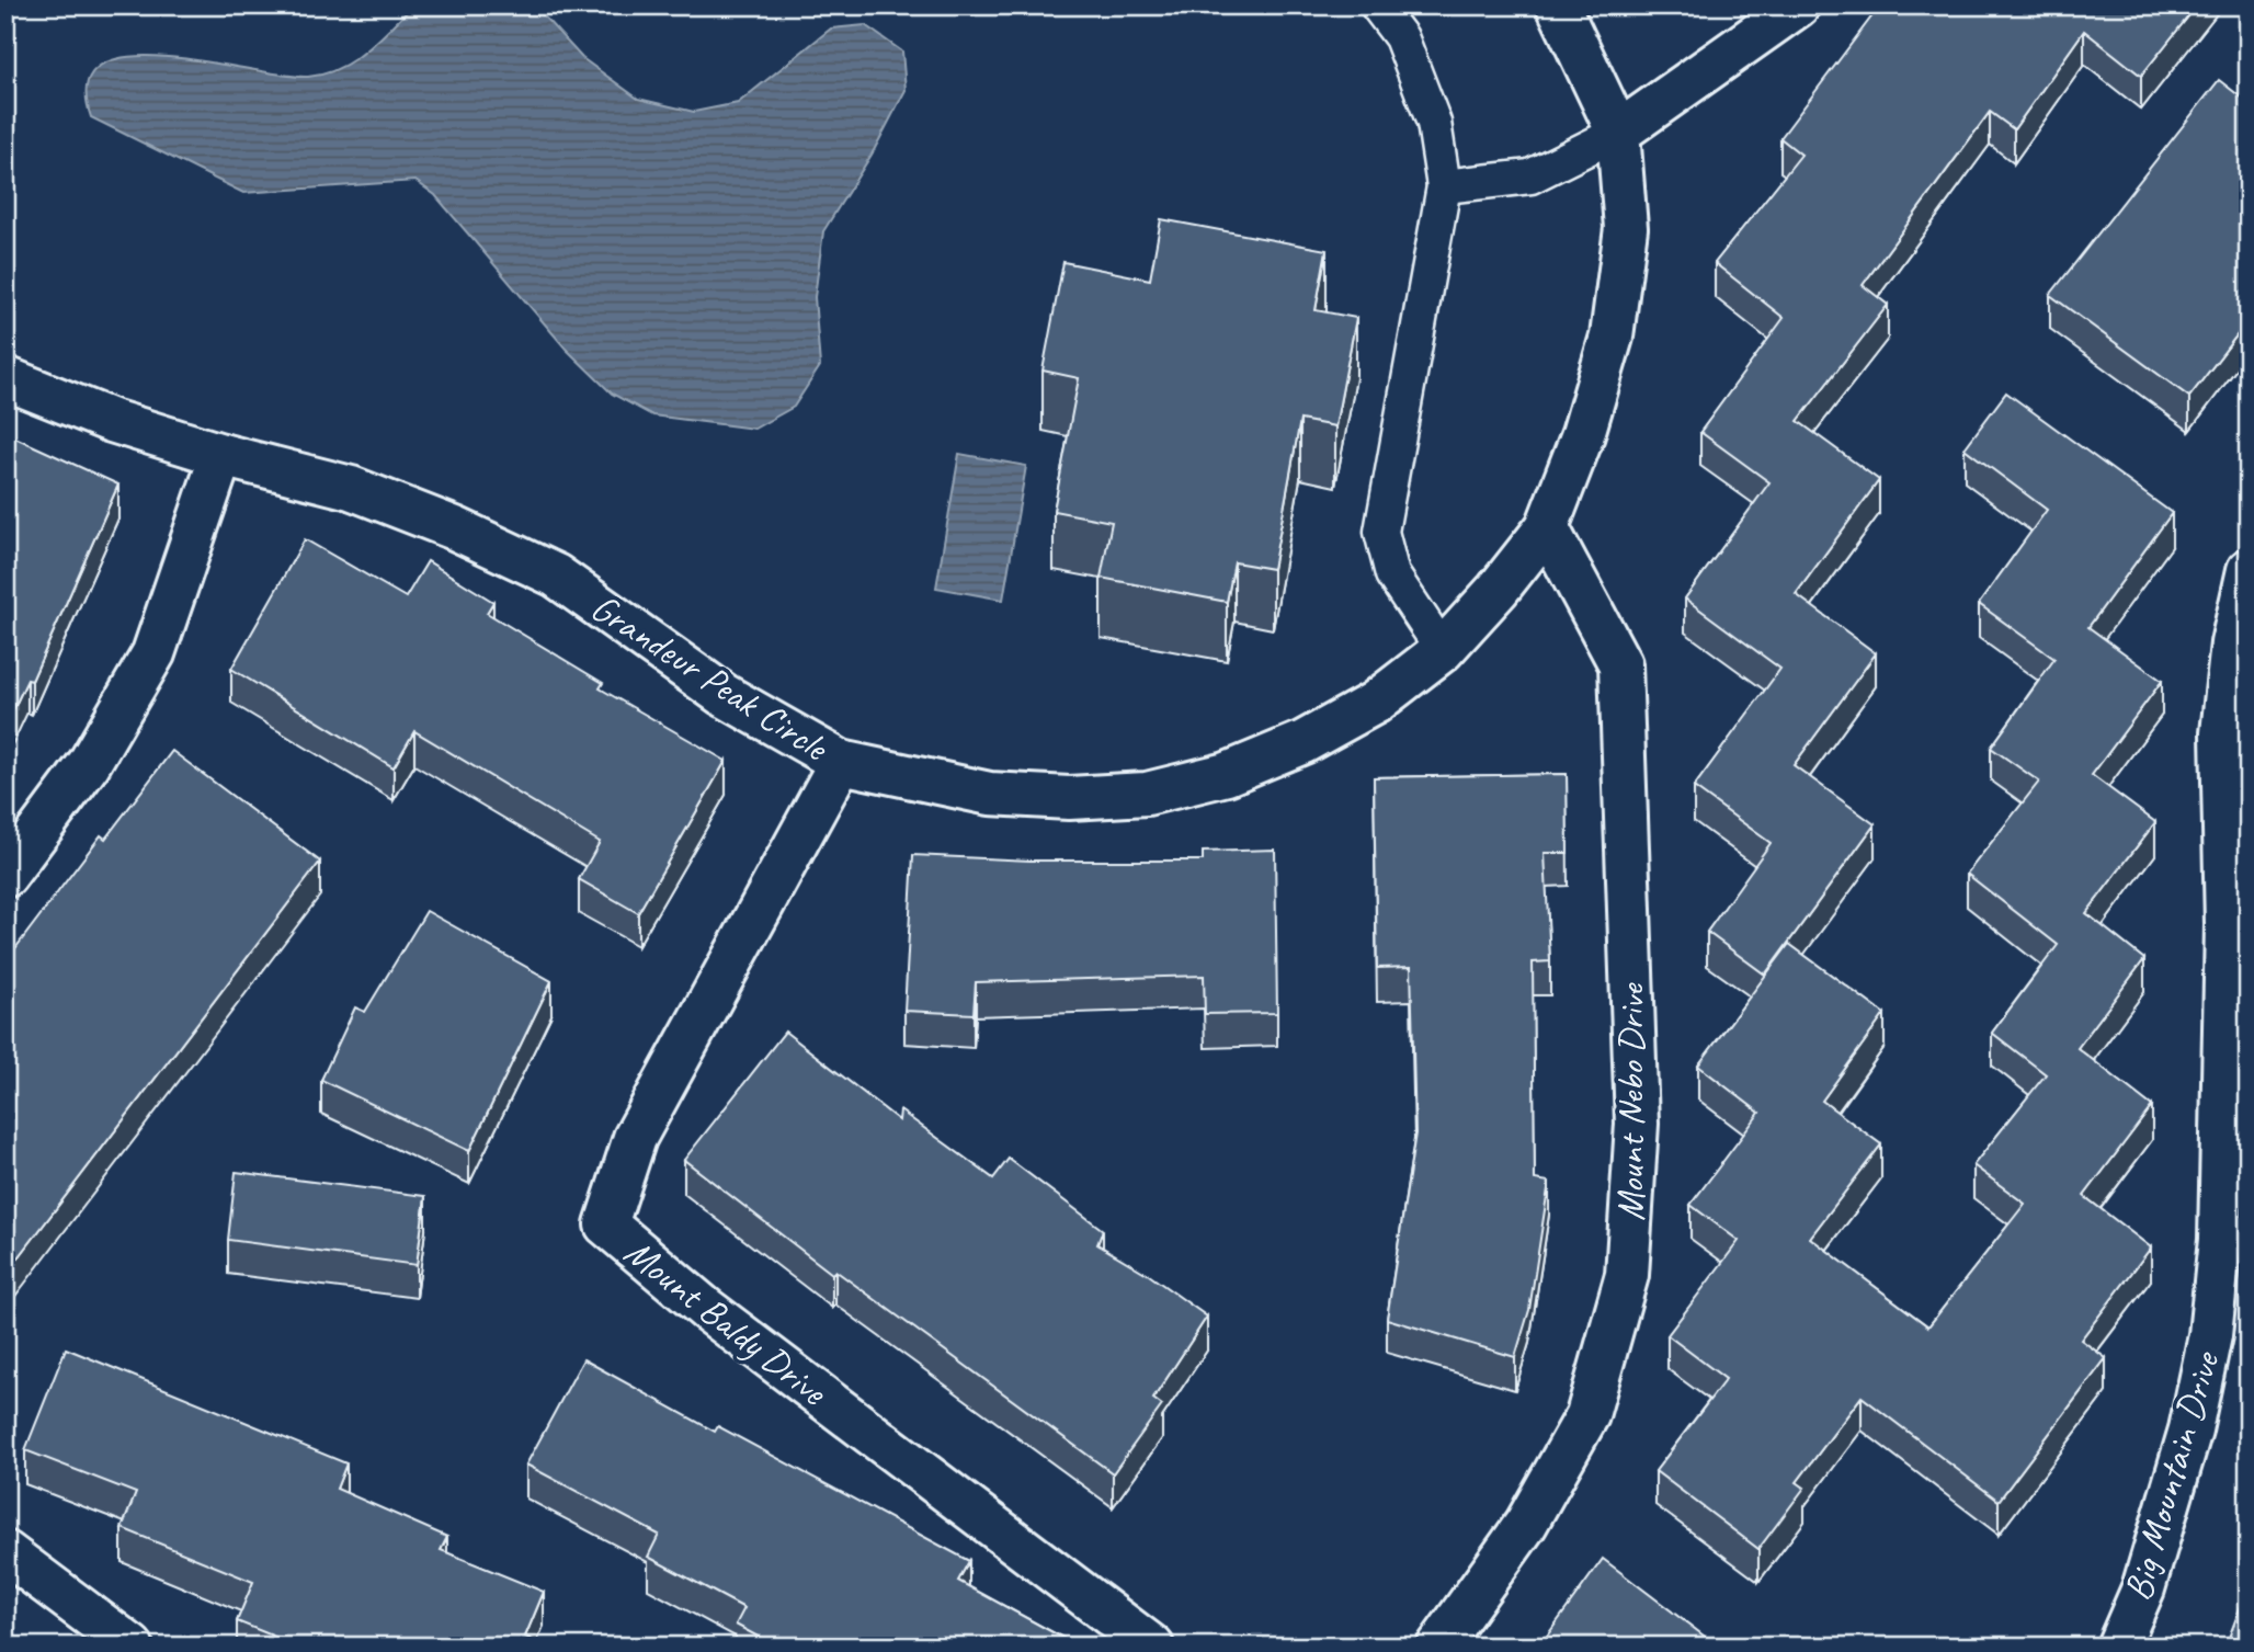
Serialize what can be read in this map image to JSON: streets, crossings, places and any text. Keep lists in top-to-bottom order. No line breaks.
{"streets":{"street":["Grandeur Peak Circle","Mount Nebo Drive","Mount Baldy Drive","Big Mountain Drive"]},"crossings":[["Grandeur Peak Circle","Mount Nebo Drive"],["Grandeur Peak Circle","Mount Baldy Drive"]]}
